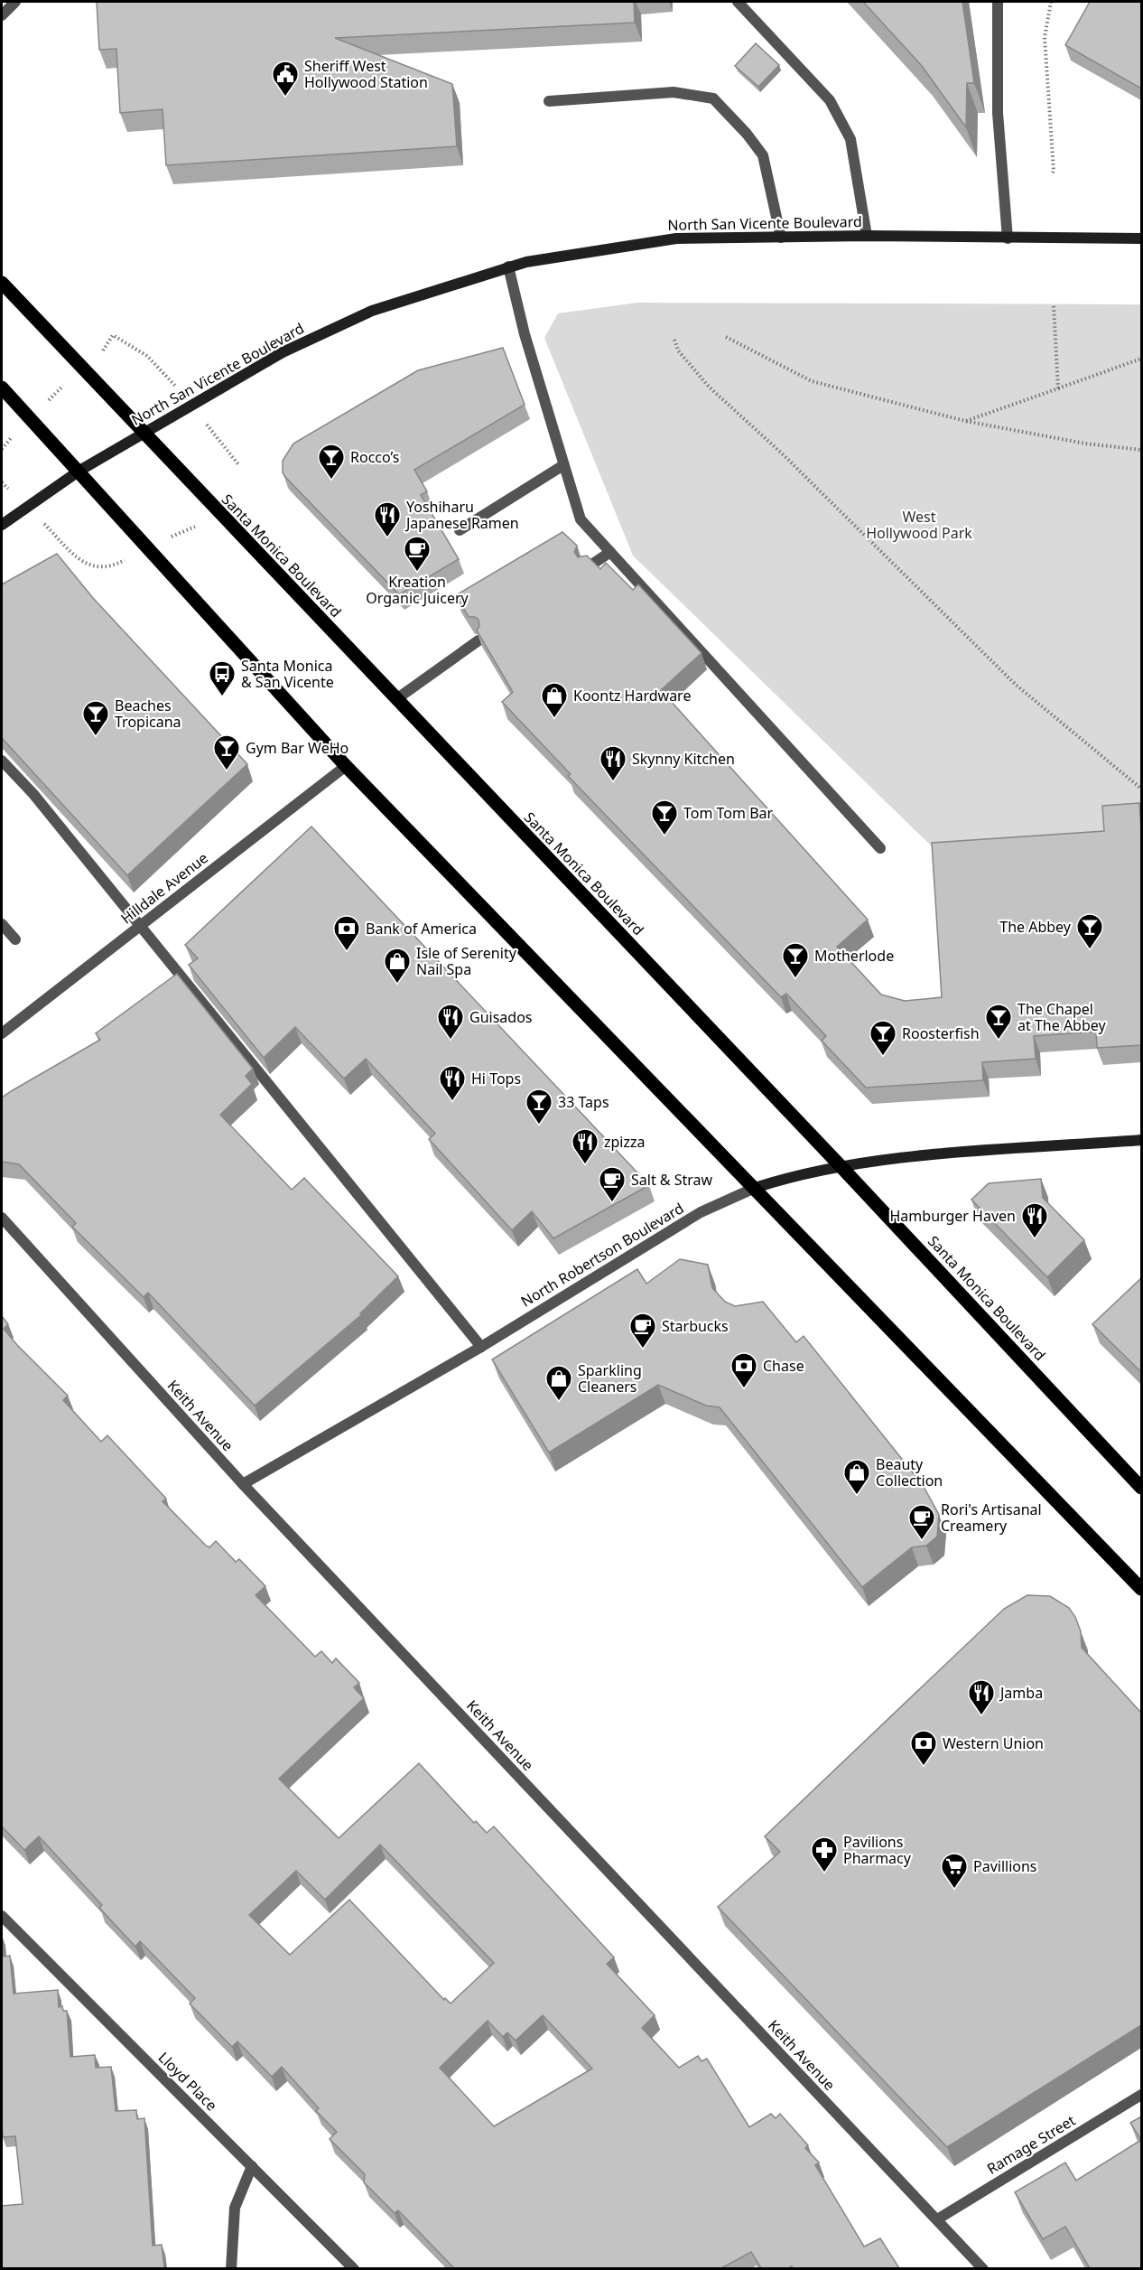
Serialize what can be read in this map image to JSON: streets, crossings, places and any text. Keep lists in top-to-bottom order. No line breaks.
{"streets":{"main road":["North San Vicente Boulevard","Santa Monica Boulevard","North Robertson Boulevard"],"street":["Hilldale Avenue","Keith Avenue","Lloyd Place","Ramage Street"]},"crossings":[["North San Vicente Boulevard","Santa Monica Boulevard"],["Santa Monica Boulevard","North Robertson Boulevard"],["North Robertson Boulevard","Keith Avenue"],["Keith Avenue","Ramage Street"]],"parks":["West Hollywood Park"],"places":{"public building":["Sheriff West Hollywood Station"],"bar":["Rocco’s","Beaches Tropicana","Gym Bar WeHo","Tom Tom Bar","The Abbey","Motherlode","The Chapel at The Abbey","Roosterfish","33 Taps"],"restaurant":["Yoshiharu Japanese Ramen","Skynny Kitchen","Guisados","Hi Tops","zpizza","Hamburger Haven","Jamba"],"cafe":["Kreation Organic Juicery","Salt & Straw","Starbucks","Rori's Artisanal Creamery"],"bus stop":["Santa Monica & San Vicente"],"shop":["Koontz Hardware","Isle of Serenity Nail Spa","Sparkling Cleaners","Beauty Collection"],"bank":["Bank of America","Chase","Western Union"],"pharmacy":["Pavilions Pharmacy"],"supermarket":["Pavillions"]}}
